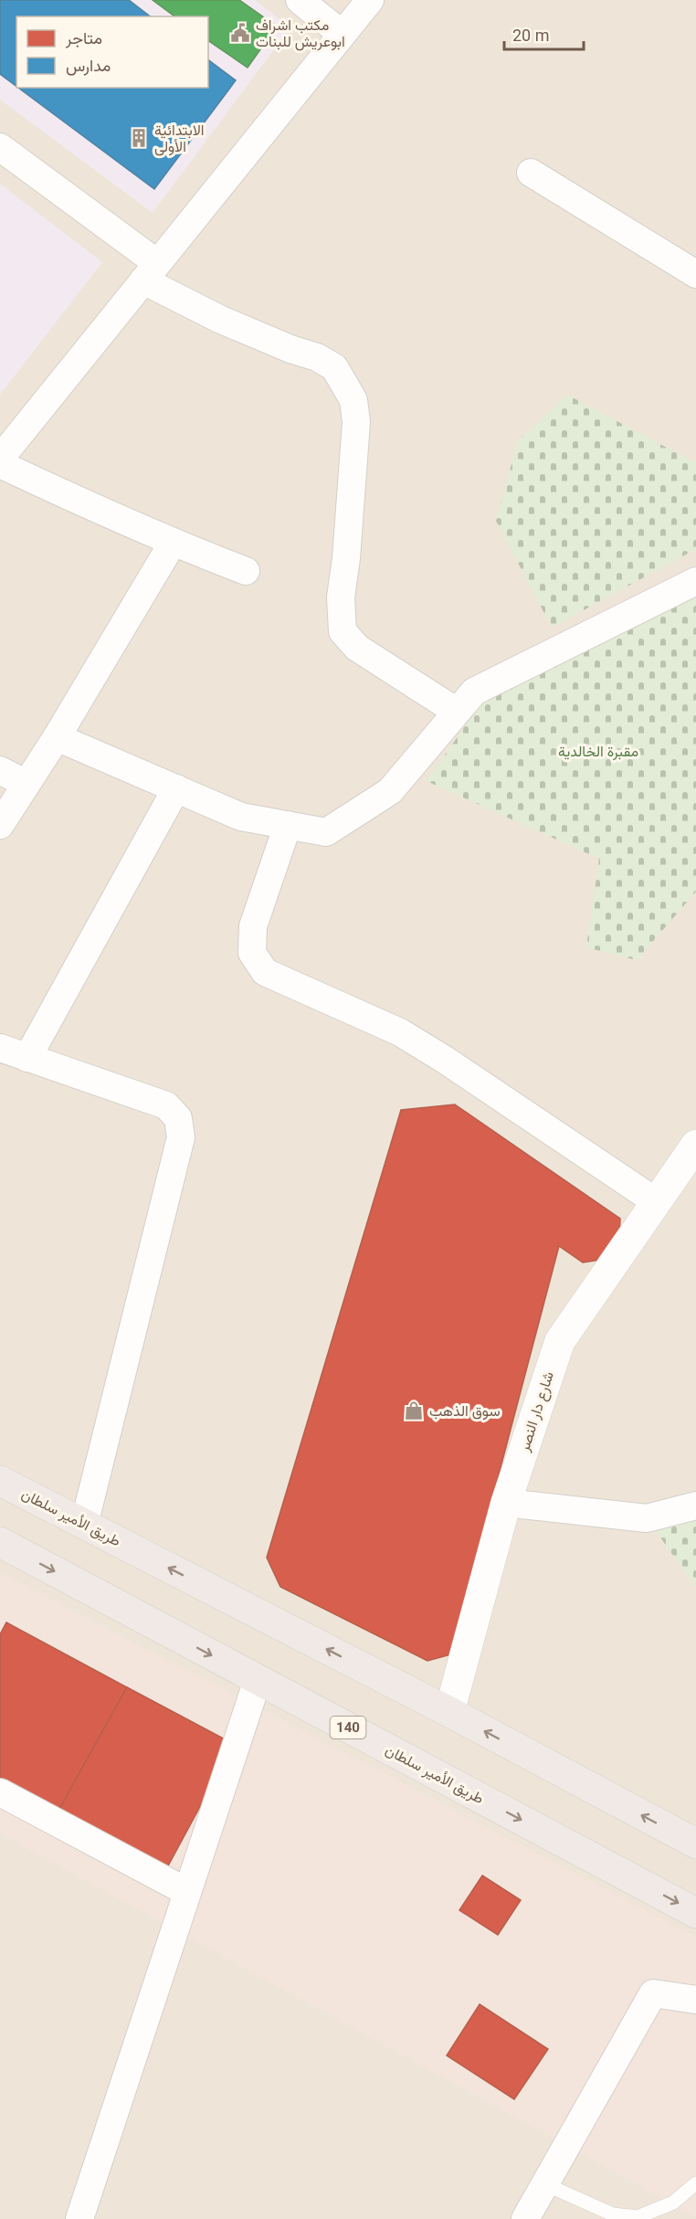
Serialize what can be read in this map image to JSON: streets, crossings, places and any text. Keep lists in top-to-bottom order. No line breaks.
{"streets":{"highway":["طريق الأمير سلطان","140"],"street":["شارع دار النصر"]},"crossings":[["شارع دار النصر","طريق الأمير سلطان"]],"parks":["مقبرة الخالدية"],"places":{"public building":["مكتب اشراف ابوعريش للبنات"],"building":["الابتدائية الأولى"],"shop":["سوق الذهب"]},"legend":["متاجر","مدارس"],"scale_bar":"20 m"}
